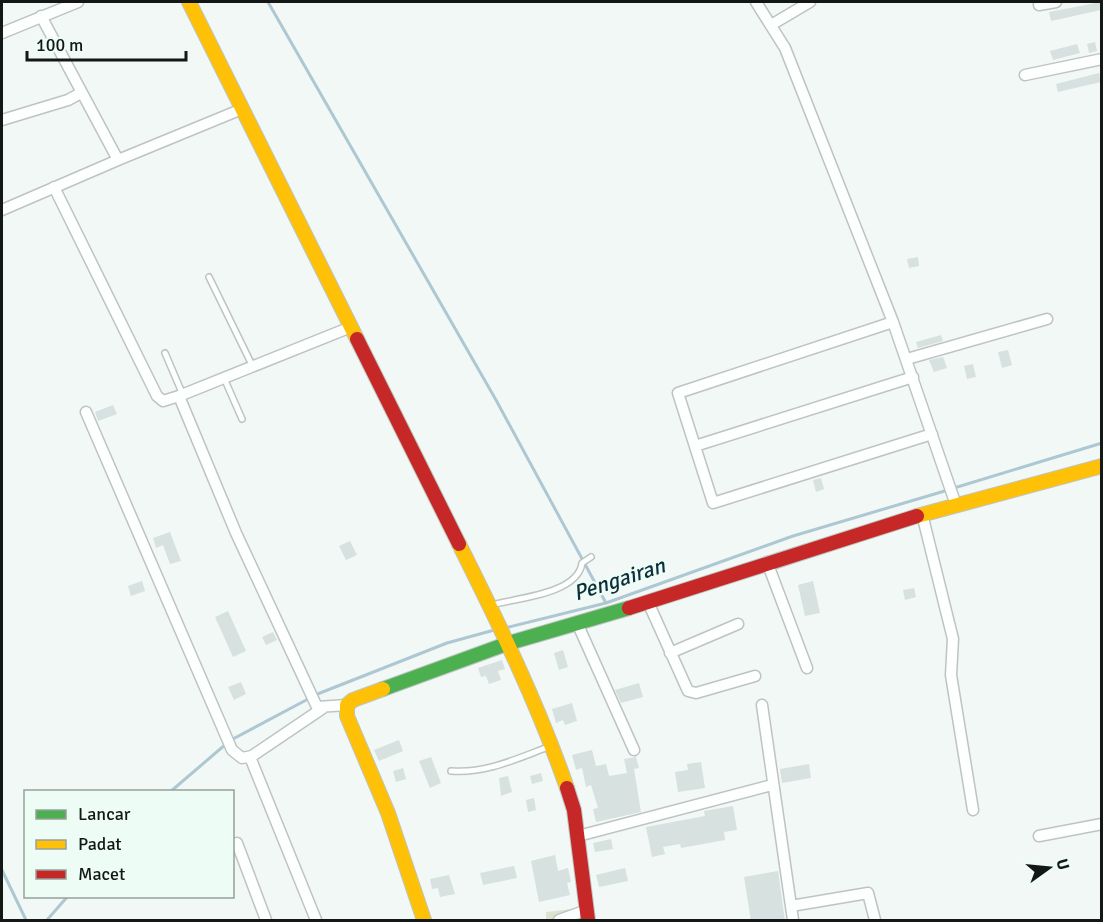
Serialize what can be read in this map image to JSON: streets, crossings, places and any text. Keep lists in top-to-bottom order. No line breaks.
{"water":["Pengairan"],"legend":["Lancar","Padat","Macet"],"scale_bar":"100 m","north":"right"}
